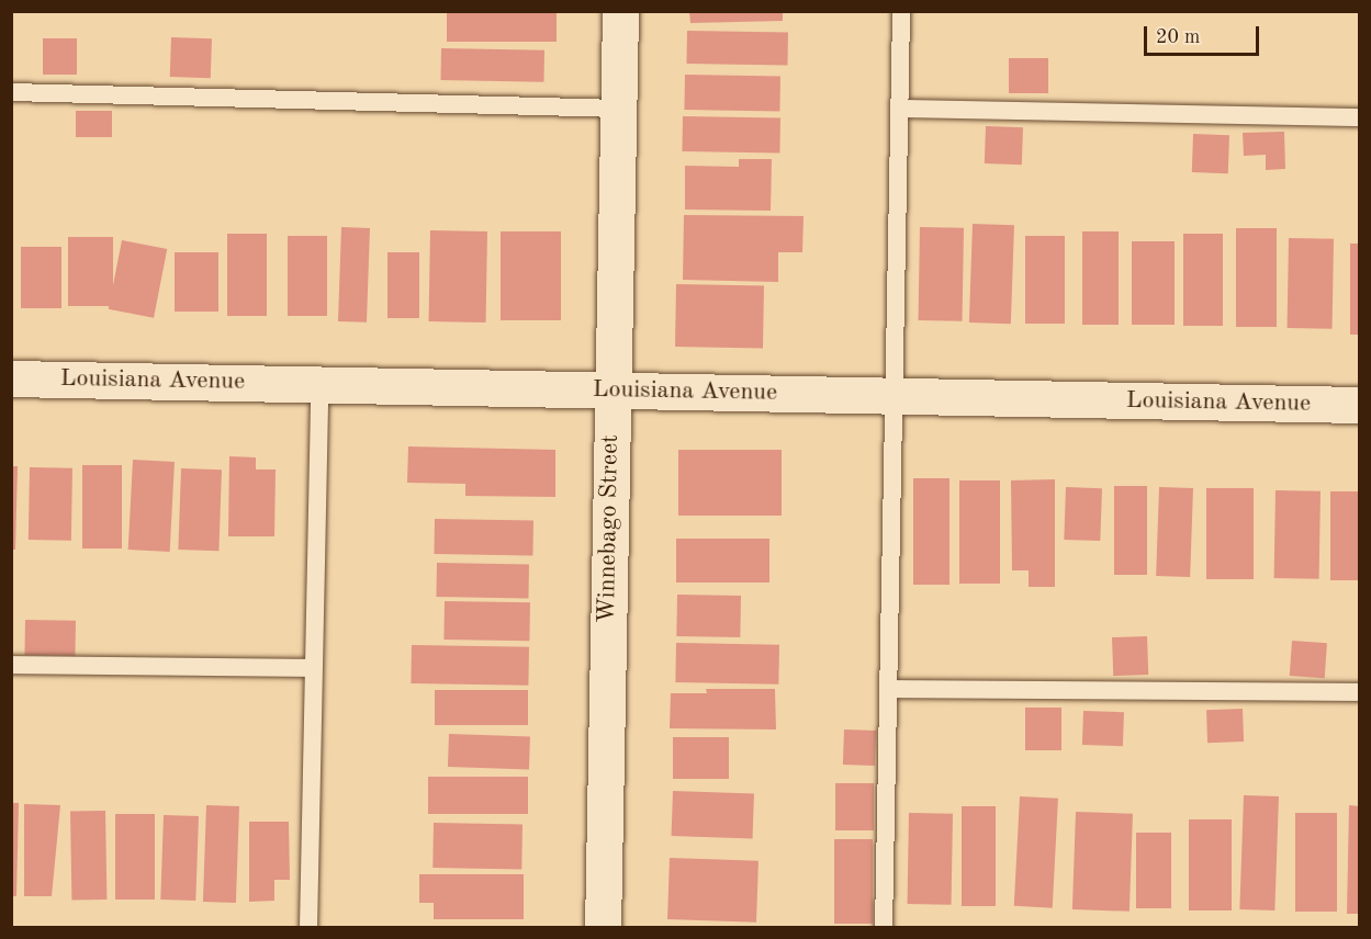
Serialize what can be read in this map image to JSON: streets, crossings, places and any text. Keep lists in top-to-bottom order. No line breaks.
{"streets":{"street":["Louisiana Avenue","Winnebago Street"]},"crossings":[["Louisiana Avenue","Winnebago Street"]],"scale_bar":"20 m"}
